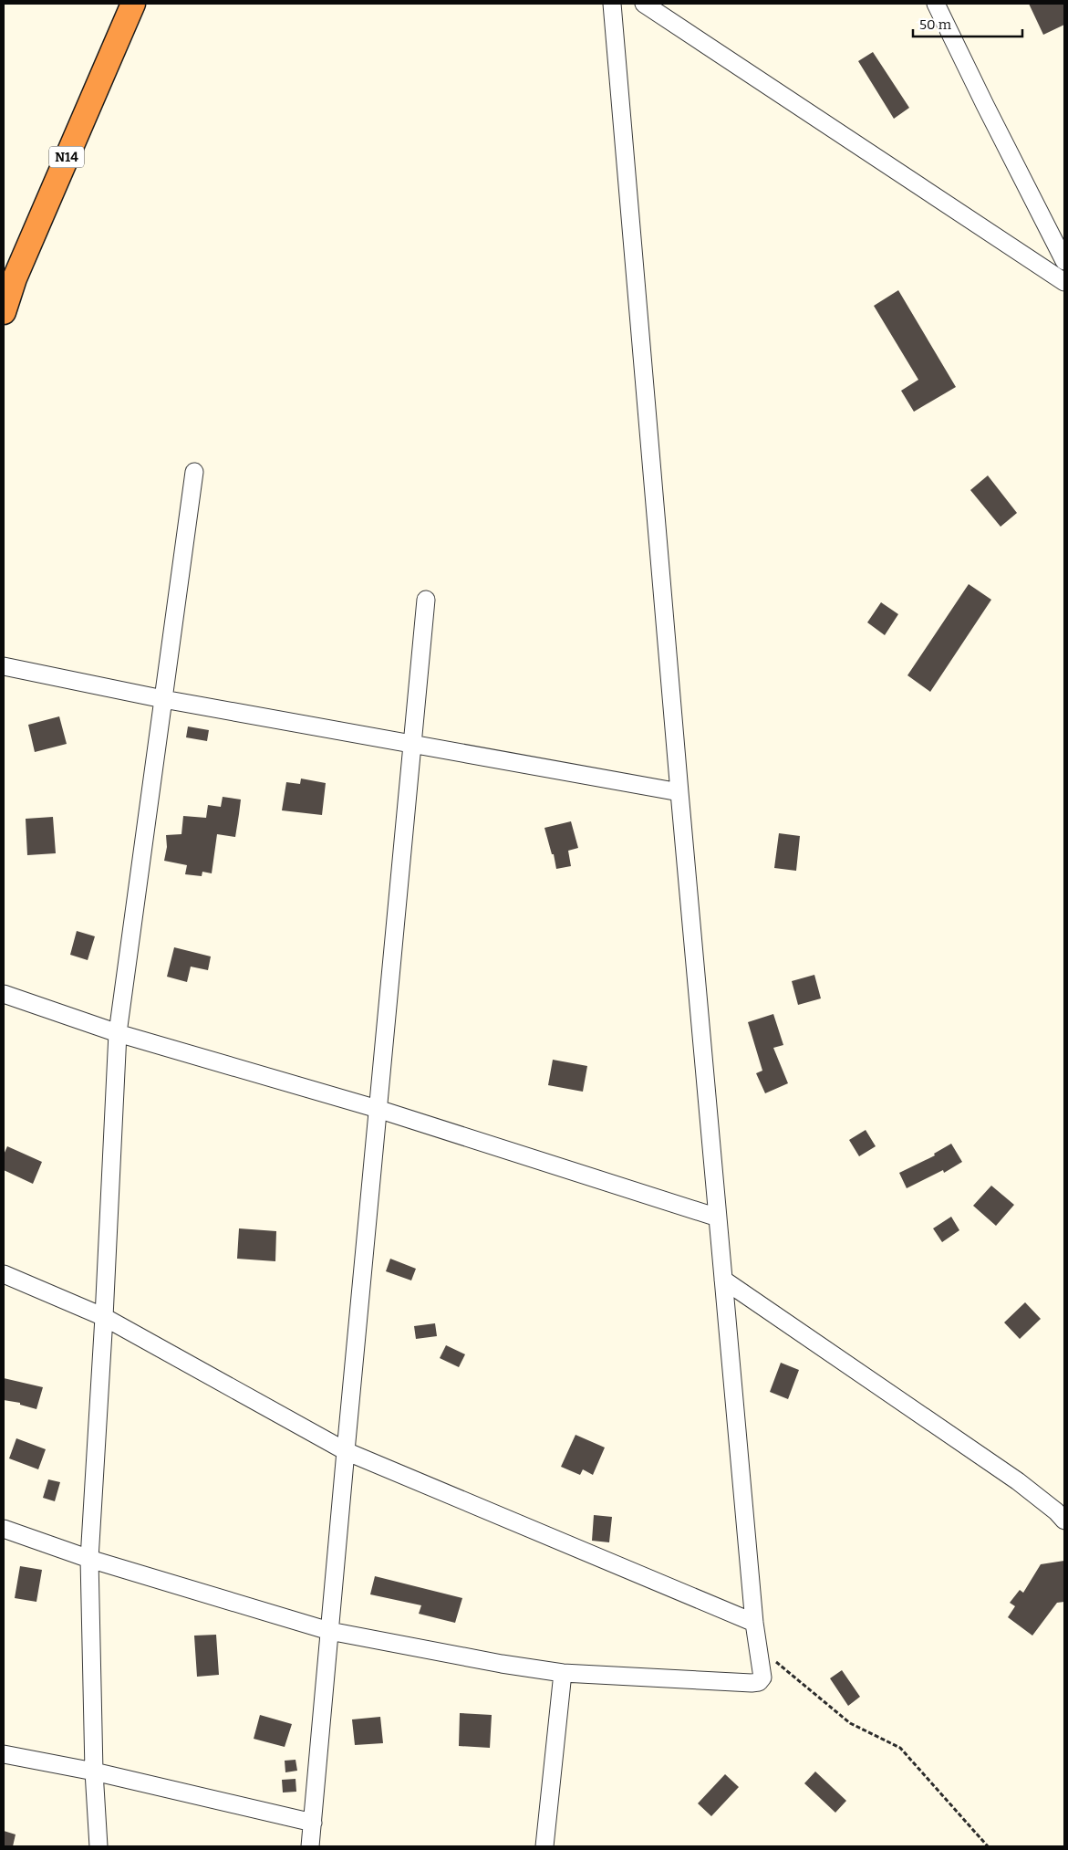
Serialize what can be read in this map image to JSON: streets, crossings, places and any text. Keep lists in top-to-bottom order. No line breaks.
{"streets":{"highway":["N14"]},"scale_bar":"50 m"}
